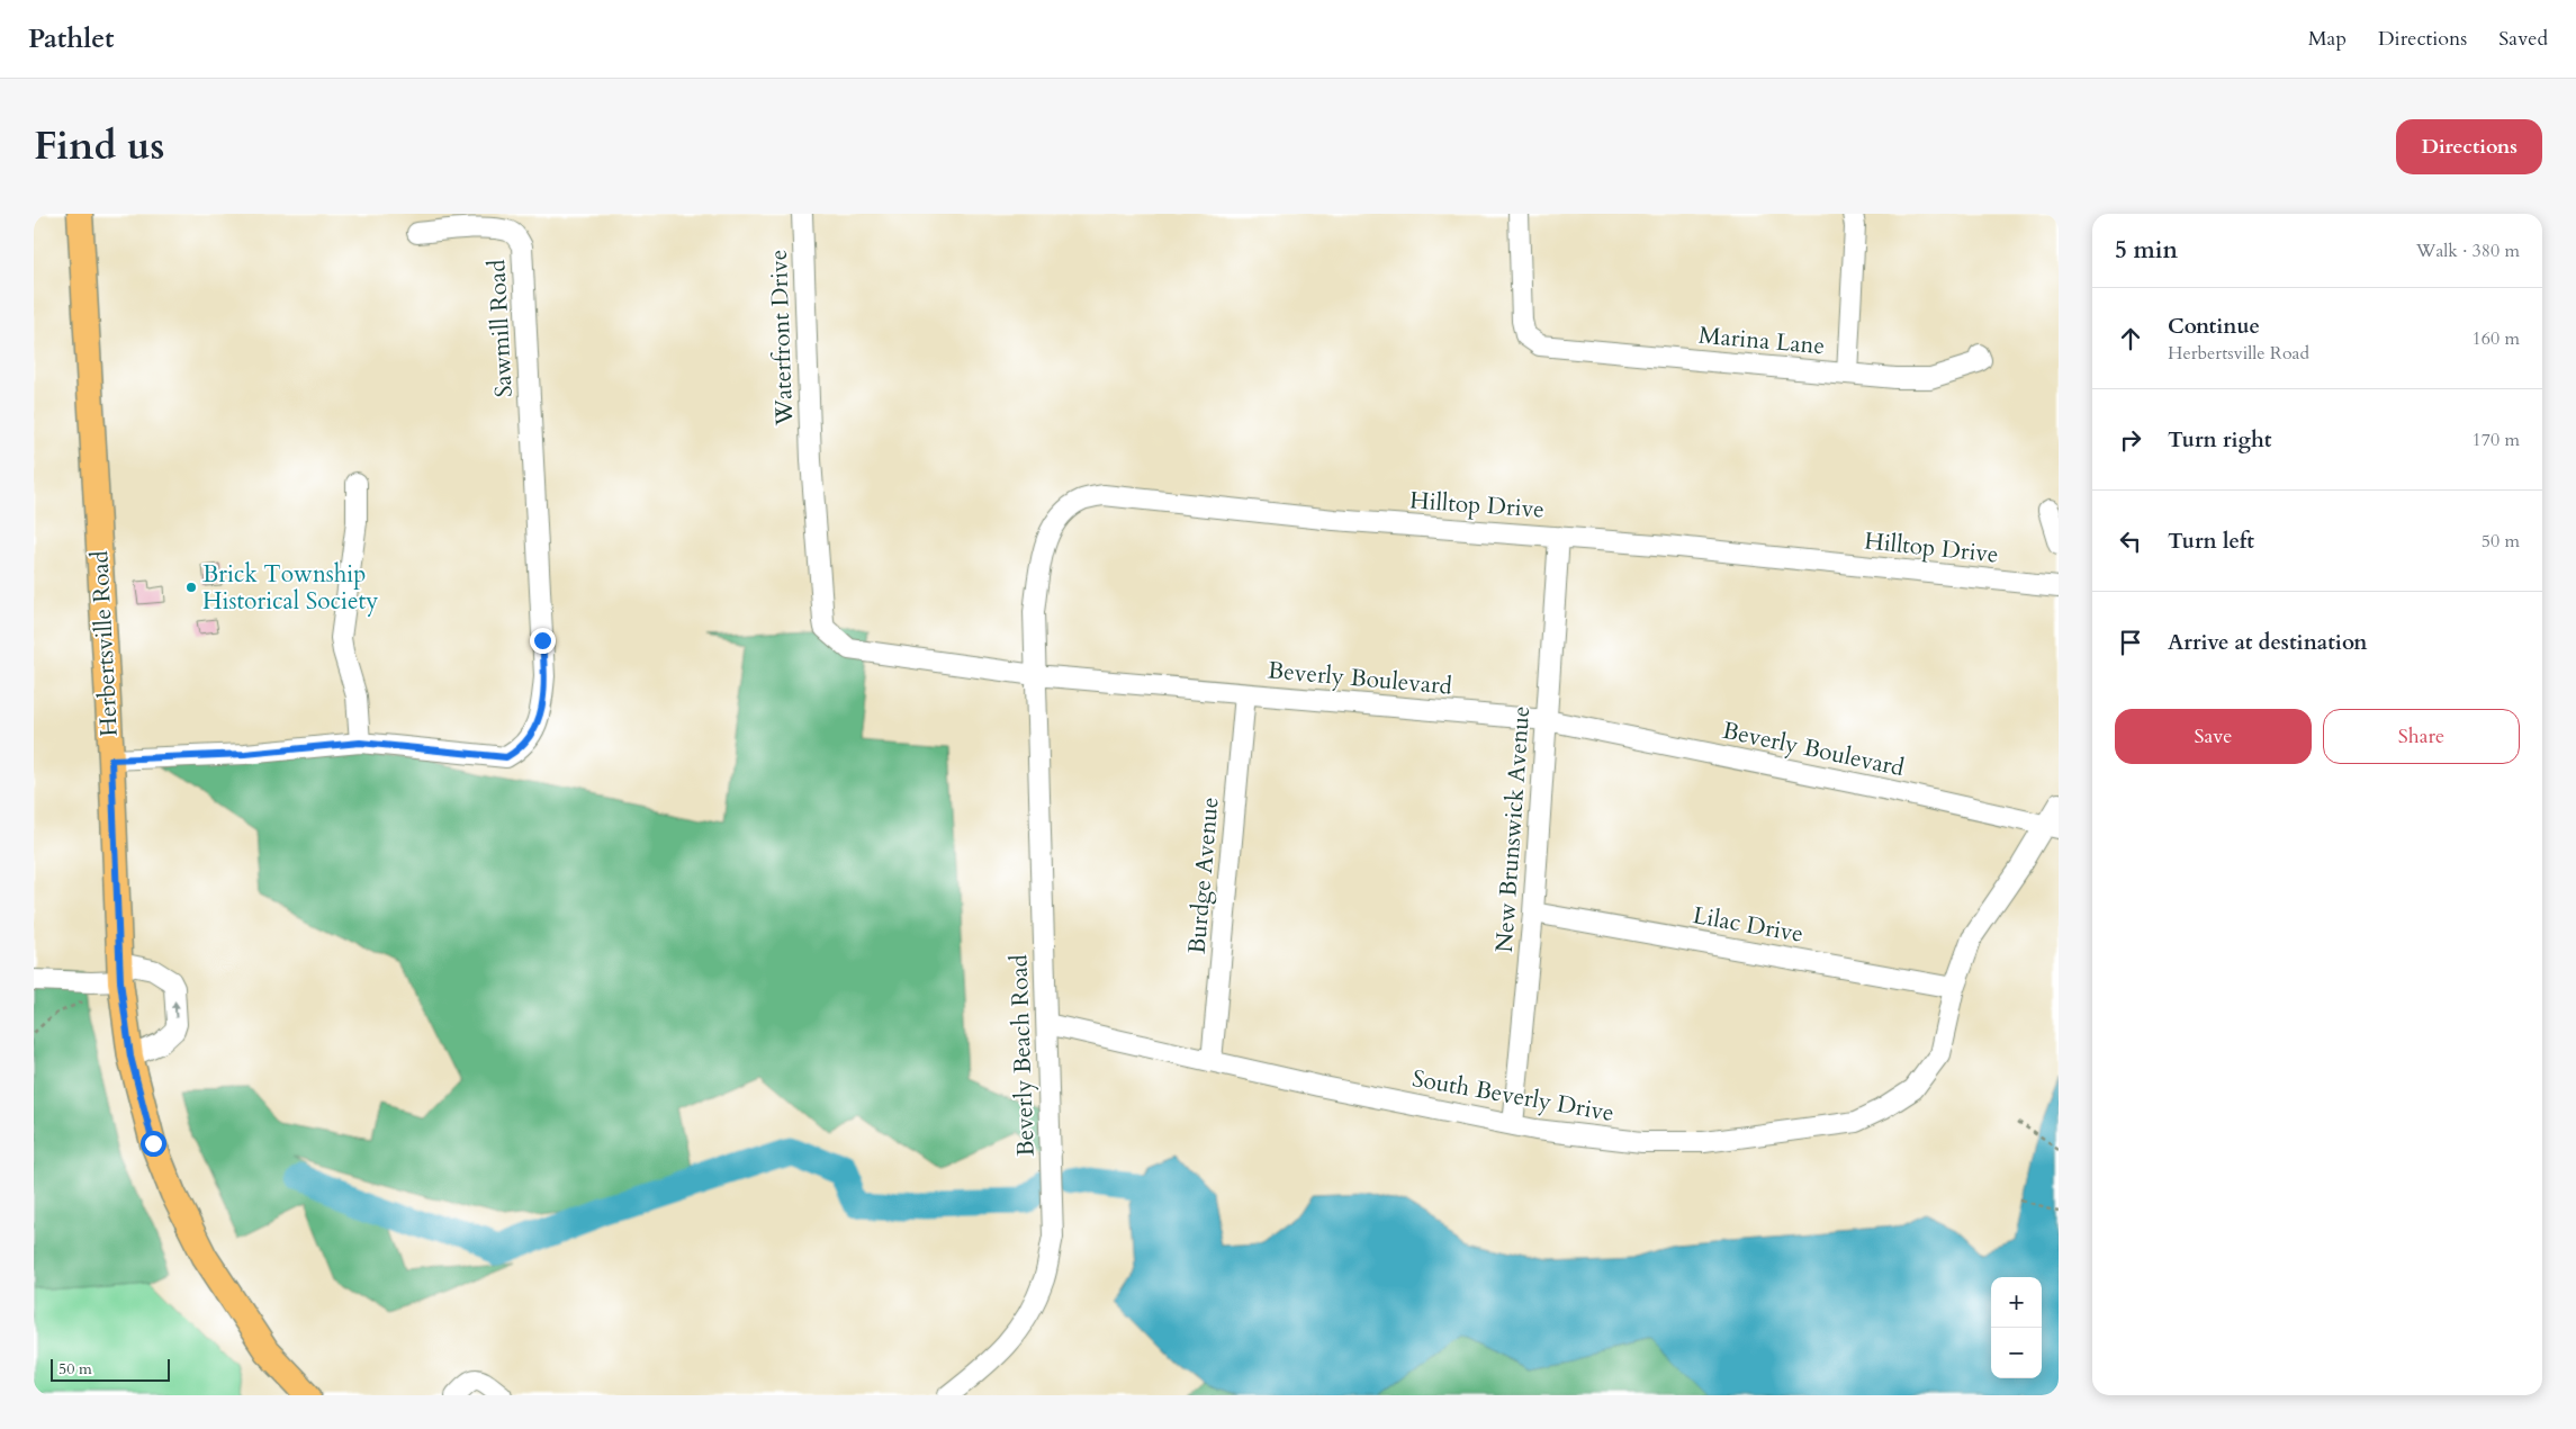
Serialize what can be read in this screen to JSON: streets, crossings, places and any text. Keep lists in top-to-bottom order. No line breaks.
{"streets":{"main road":["Herbertsville Road"],"street":["Sawmill Road","Waterfront Drive","Marina Lane","Hilltop Drive","Beverly Boulevard","New Brunswick Avenue","Burdge Avenue","Lilac Drive","Beverly Beach Road","South Beverly Drive"]},"crossings":[["Waterfront Drive","Beverly Boulevard"],["Hilltop Drive","Beverly Boulevard"],["Hilltop Drive","New Brunswick Avenue"],["Hilltop Drive","Beverly Beach Road"],["Beverly Boulevard","New Brunswick Avenue"],["Beverly Boulevard","Burdge Avenue"],["Beverly Boulevard","Beverly Beach Road"],["Beverly Boulevard","South Beverly Drive"],["New Brunswick Avenue","Lilac Drive"],["New Brunswick Avenue","South Beverly Drive"],["Burdge Avenue","South Beverly Drive"],["Lilac Drive","South Beverly Drive"],["Beverly Beach Road","South Beverly Drive"]],"places":["Brick Township Historical Society"],"scale_bar":"50 m","page":{"header":"Pathlet","nav":["Map","Directions","Saved"],"title":"Find us","buttons":["Directions",["Save","Share"]],"heading":["5 min","Walk · 380 m"],"list":[["Continue","Herbertsville Road","160 m"],["Turn right","170 m"],["Turn left","50 m"],"Arrive at destination"],"map_buttons":["+","−"],"scale":"50 m"}}
